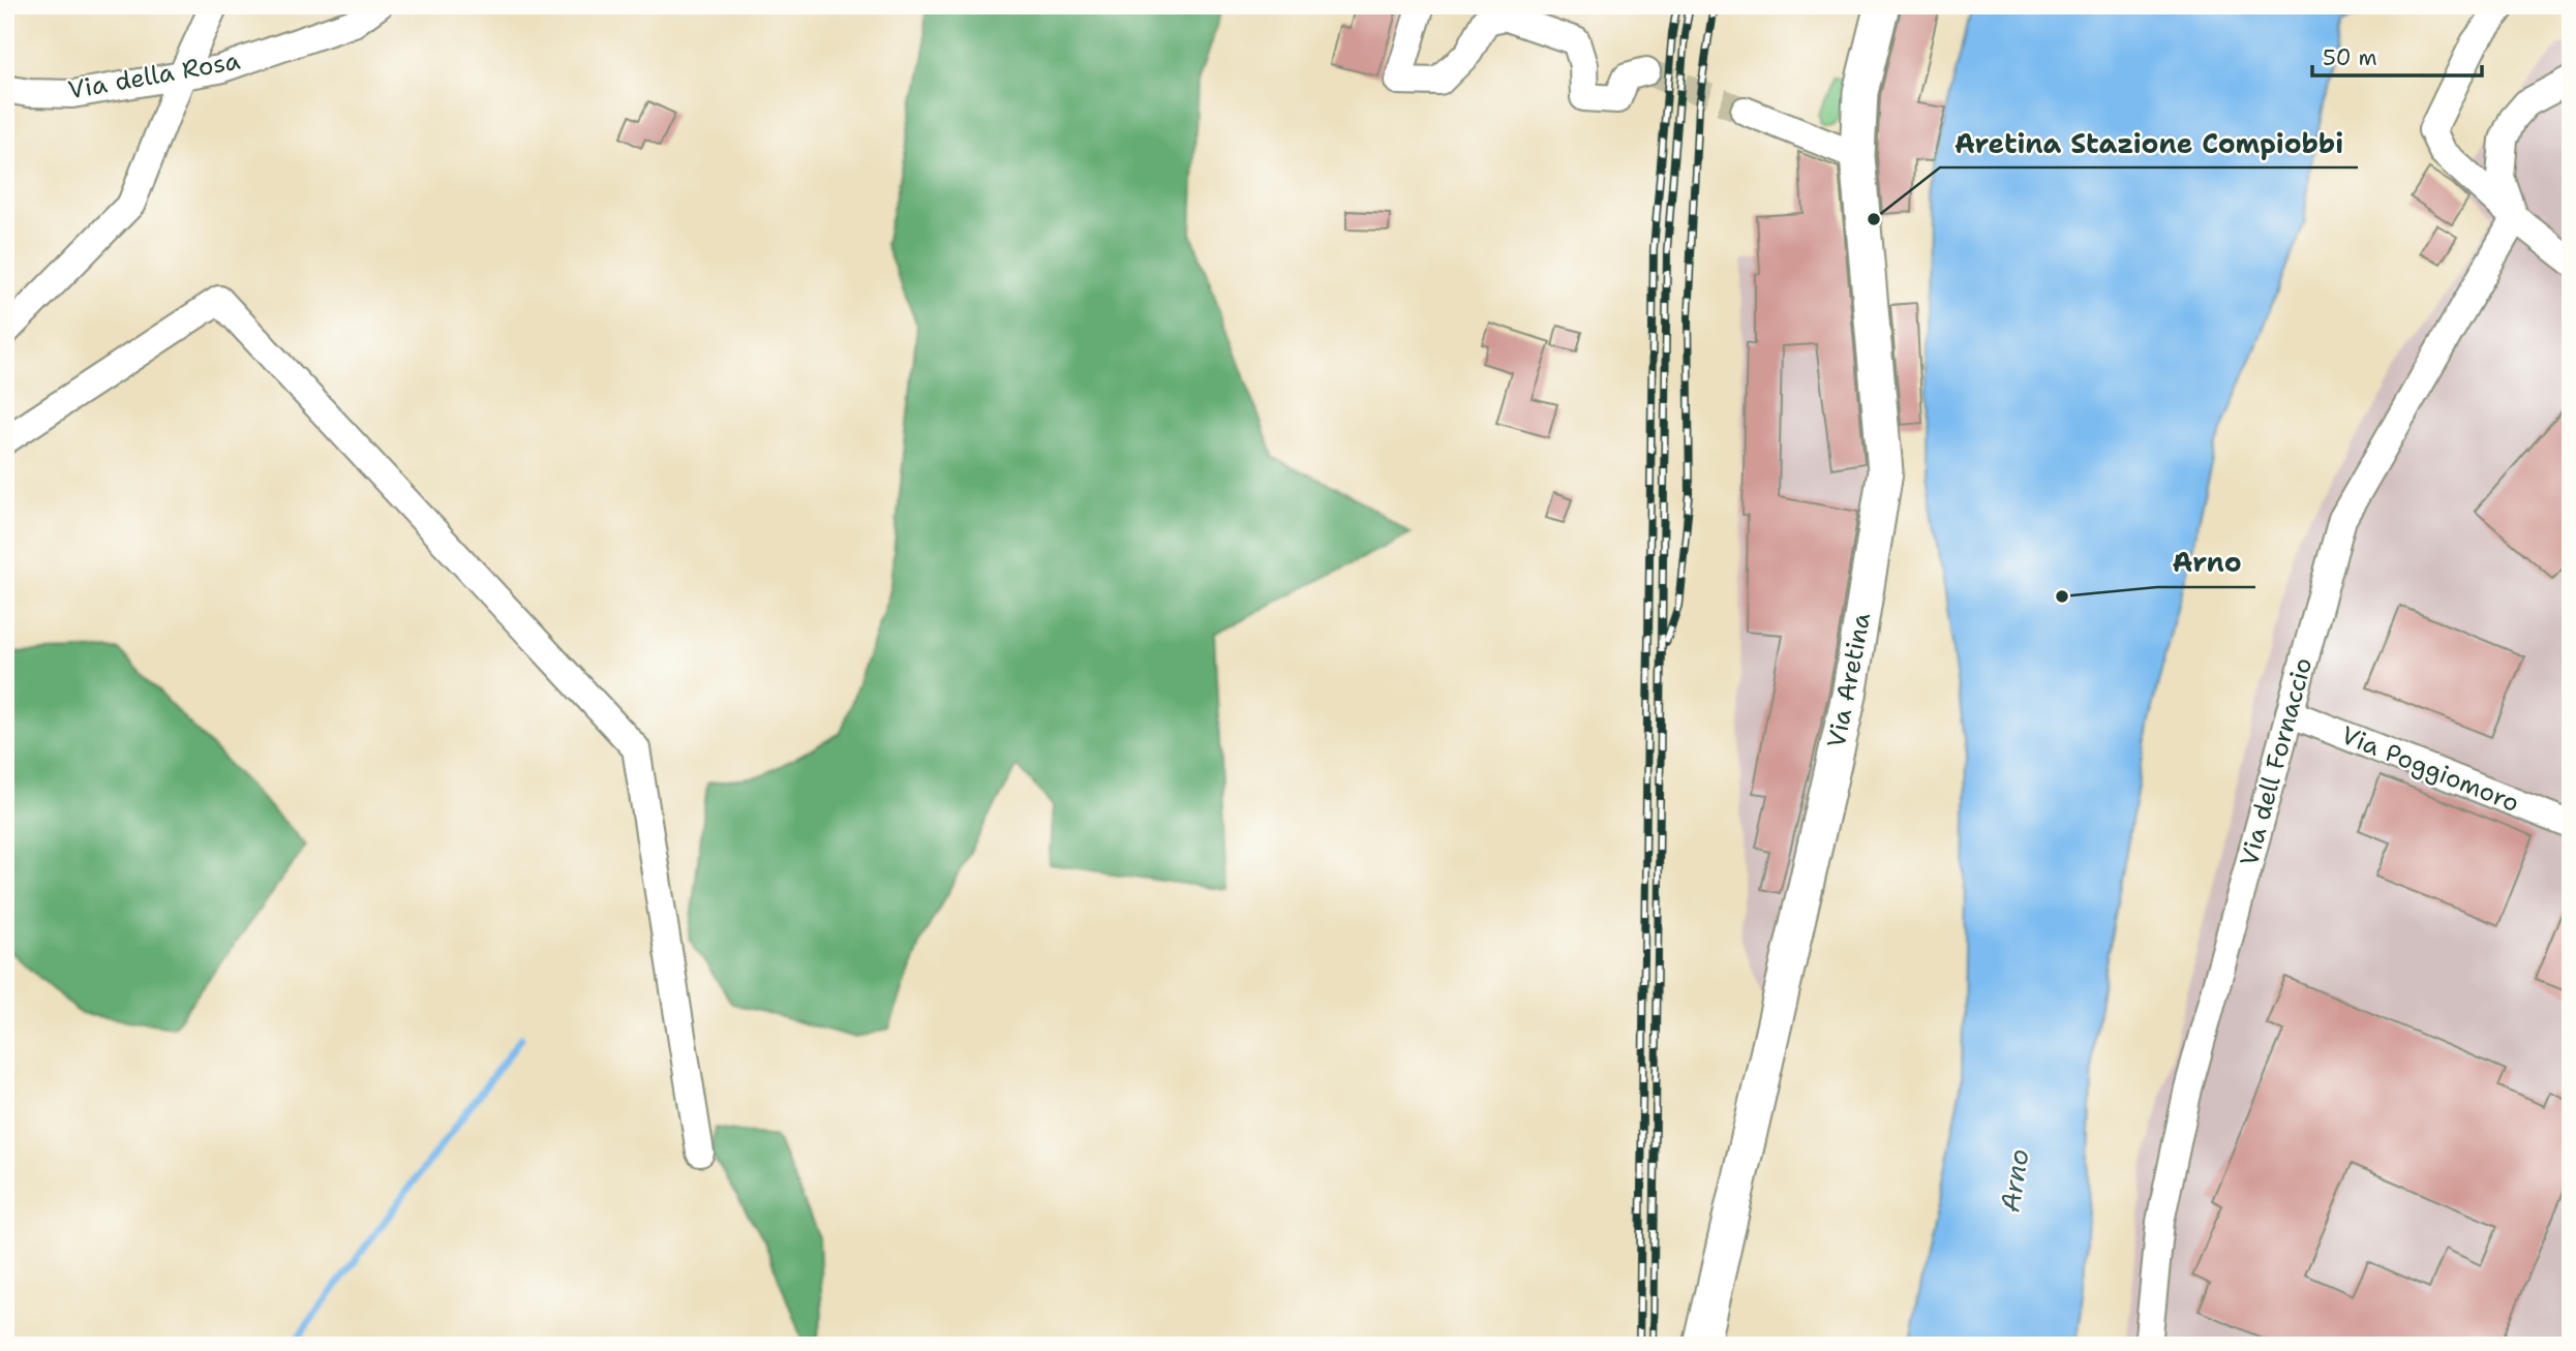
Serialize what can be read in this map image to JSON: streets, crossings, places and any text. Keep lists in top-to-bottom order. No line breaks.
{"streets":{"main road":["Via Aretina"],"street":["Via della Rosa","Via dell Fornaccio","Via Poggiomoro"]},"crossings":[["Via dell Fornaccio","Via Poggiomoro"]],"water":["Arno"],"places":["Aretina Stazione Compiobbi","Arno"],"scale_bar":"50 m"}
